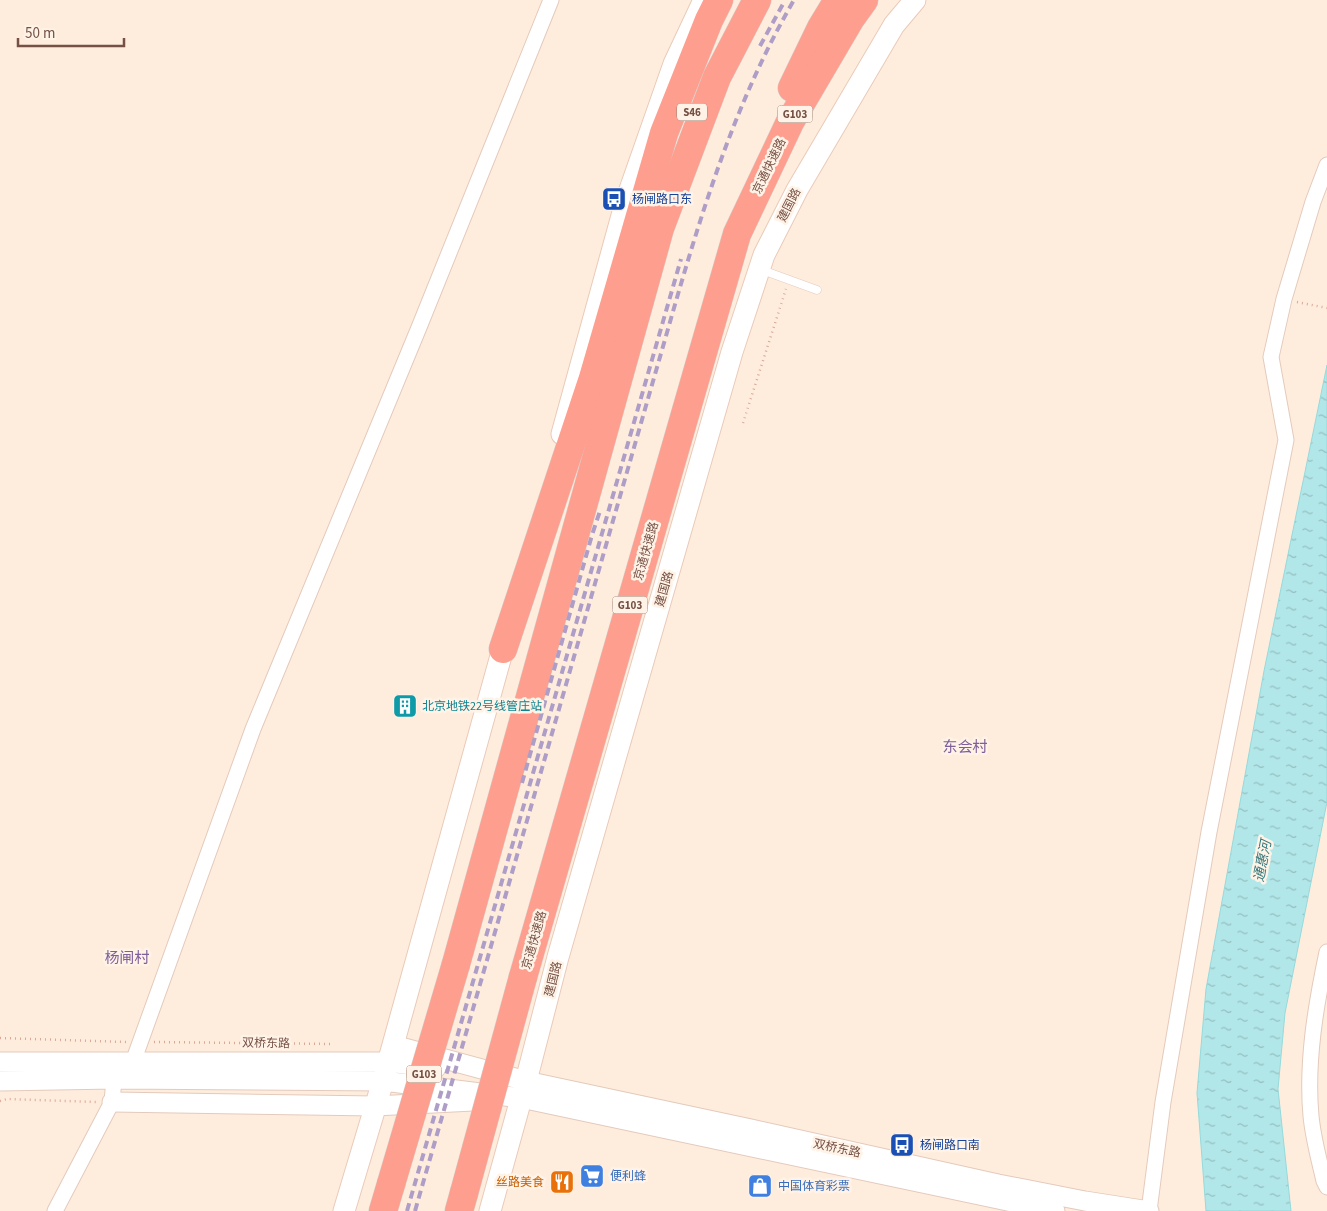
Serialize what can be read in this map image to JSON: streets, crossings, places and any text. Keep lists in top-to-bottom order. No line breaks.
{"streets":{"highway":["S46","G103","京通快速路"],"main road":["建国路"],"street":["双桥东路"]},"crossings":[["S46","G103"],["建国路","双桥东路"]],"districts":["东会村","杨闸村"],"water":["通惠河"],"places":{"bus stop":["杨闸路口东","杨闸路口南"],"building":["北京地铁22号线管庄站"],"supermarket":["便利蜂"],"restaurant":["丝路美食"],"shop":["中国体育彩票"]},"scale_bar":"50 m"}
